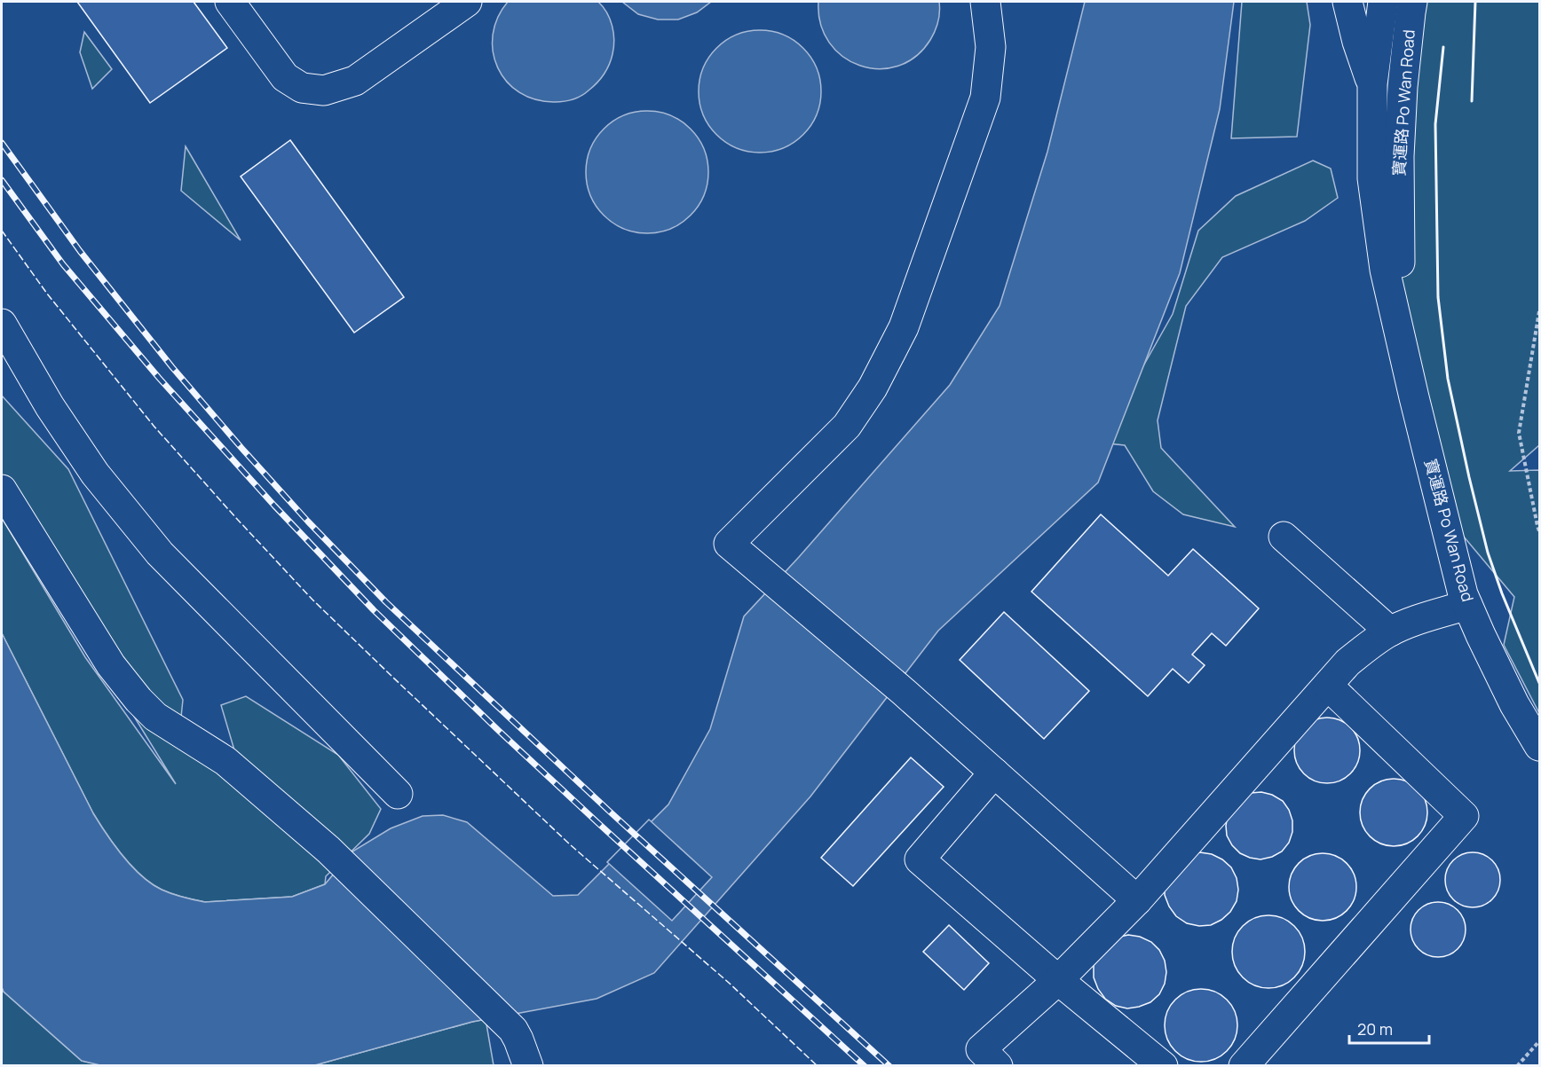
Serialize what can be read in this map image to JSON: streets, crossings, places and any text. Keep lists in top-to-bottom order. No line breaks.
{"streets":{"street":["寶運路 Po Wan Road"]},"scale_bar":"20 m"}
